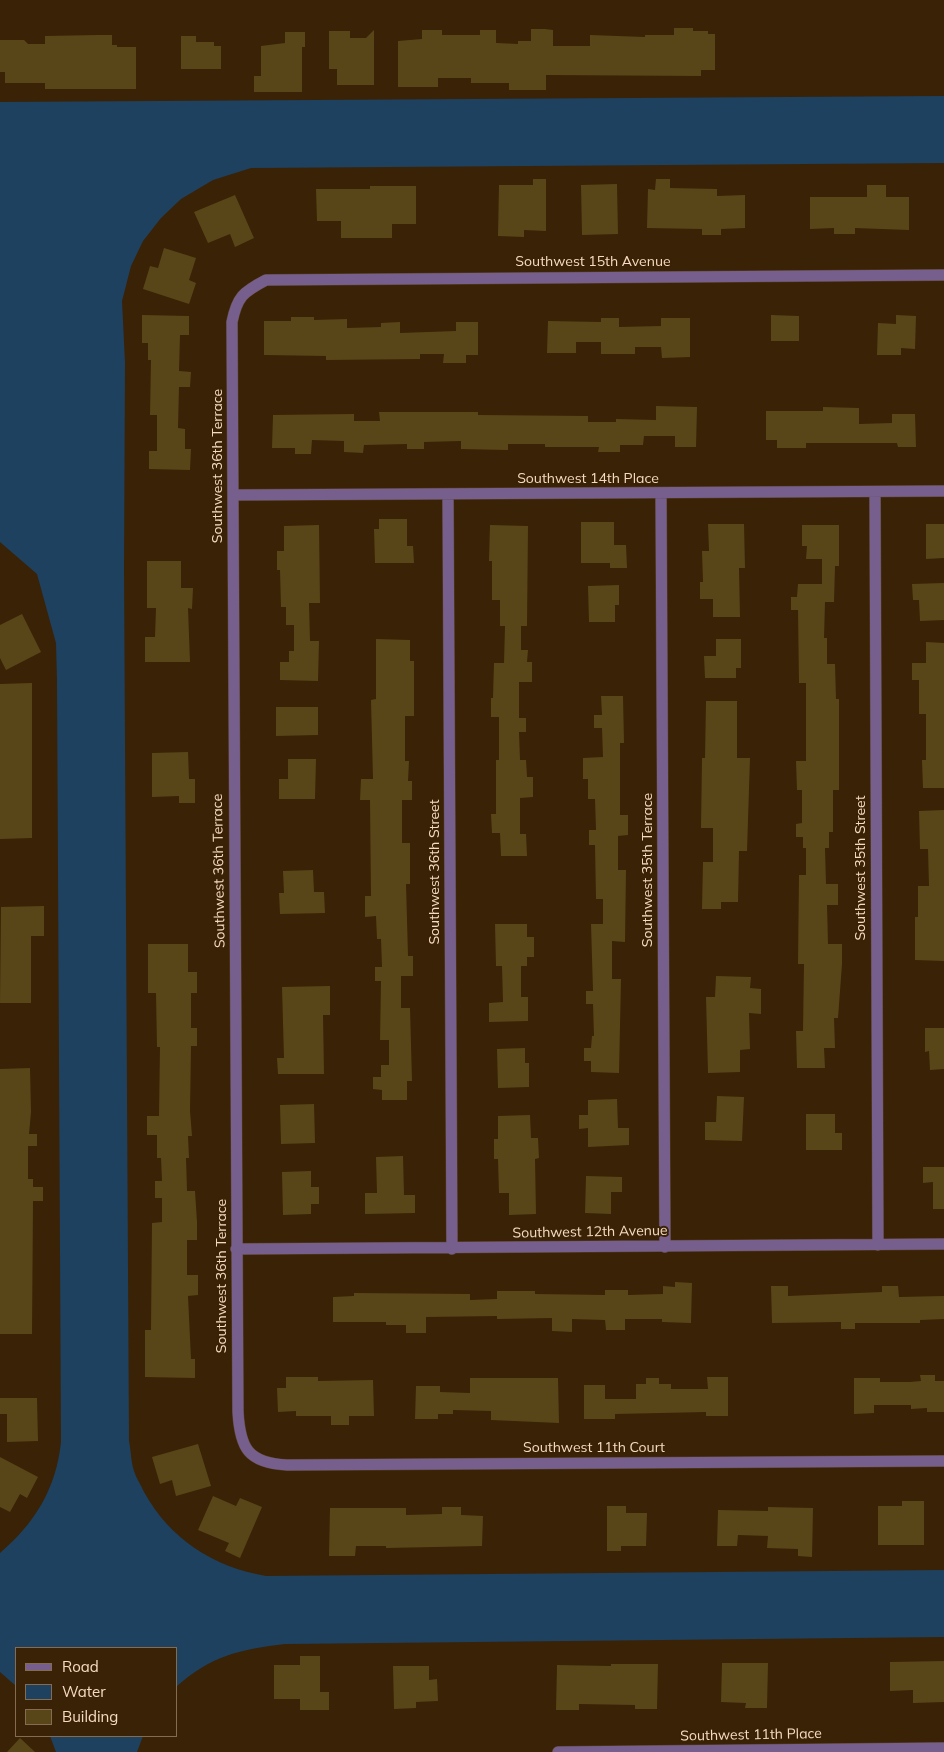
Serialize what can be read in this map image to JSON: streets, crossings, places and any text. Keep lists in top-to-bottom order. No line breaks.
{"streets":{"street":["Southwest 15th Avenue","Southwest 36th Terrace","Southwest 14th Place","Southwest 35th Street","Southwest 35th Terrace","Southwest 36th Street","Southwest 12th Avenue","Southwest 11th Court","Southwest 11th Place"]},"crossings":[["Southwest 15th Avenue","Southwest 36th Terrace"],["Southwest 36th Terrace","Southwest 14th Place"],["Southwest 36th Terrace","Southwest 12th Avenue"],["Southwest 36th Terrace","Southwest 11th Court"],["Southwest 14th Place","Southwest 35th Street"],["Southwest 14th Place","Southwest 35th Terrace"],["Southwest 14th Place","Southwest 36th Street"],["Southwest 35th Street","Southwest 12th Avenue"],["Southwest 35th Terrace","Southwest 12th Avenue"],["Southwest 36th Street","Southwest 12th Avenue"]],"legend":["Road","Water","Building"]}
